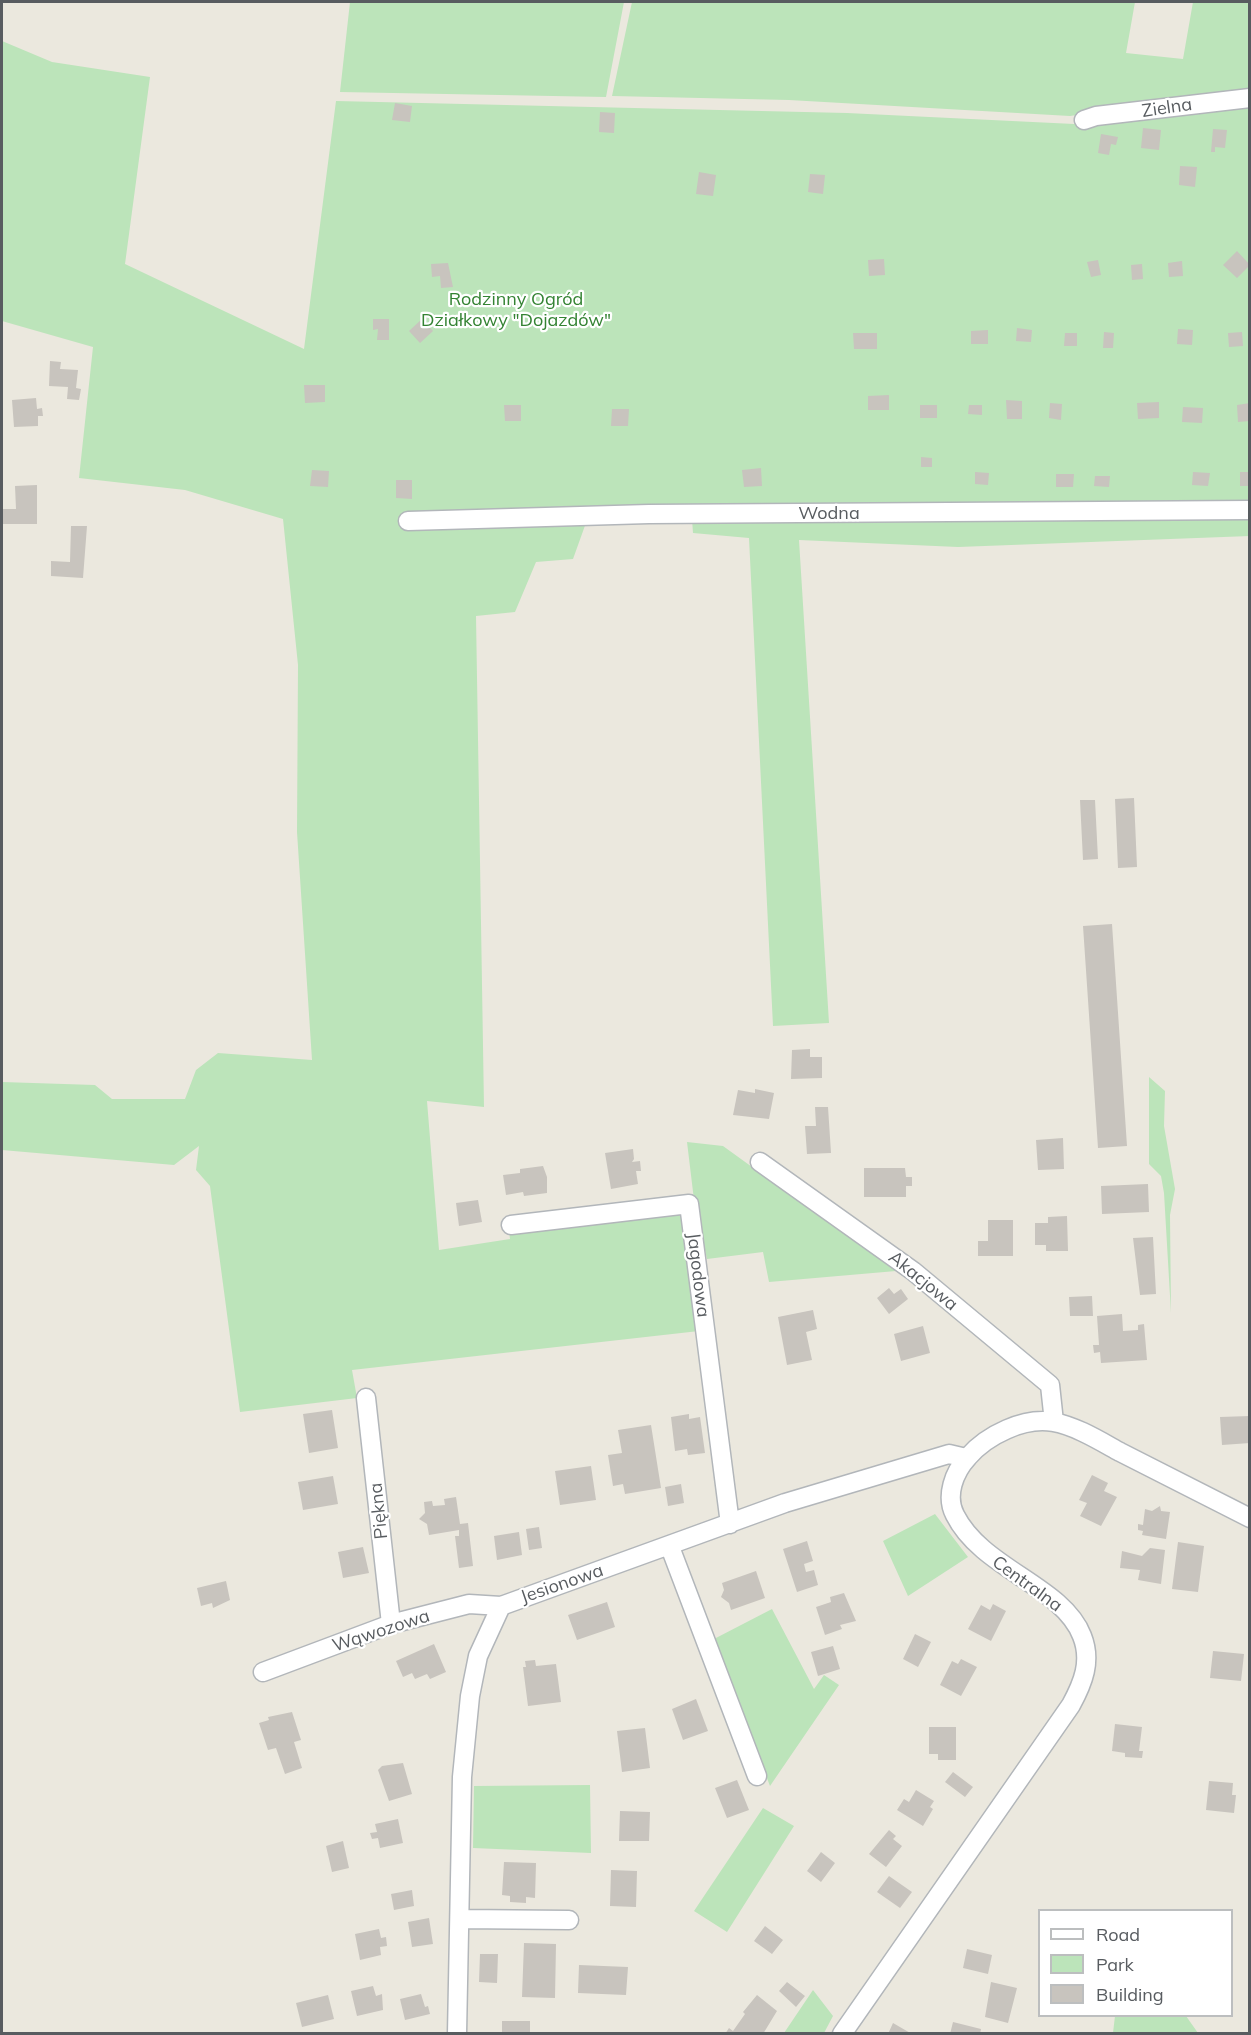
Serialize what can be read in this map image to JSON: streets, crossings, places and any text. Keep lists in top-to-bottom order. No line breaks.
{"streets":{"street":["Zielna","Wodna","Jagodowa","Akacjowa","Piękna","Jesionowa","Centralna","Wąwozowa"]},"crossings":[["Jagodowa","Jesionowa"],["Akacjowa","Centralna"],["Piękna","Wąwozowa"],["Jesionowa","Centralna"],["Jesionowa","Wąwozowa"]],"parks":["Rodzinny Ogród Działkowy \"Dojazdów\""],"legend":["Road","Park","Building"]}
